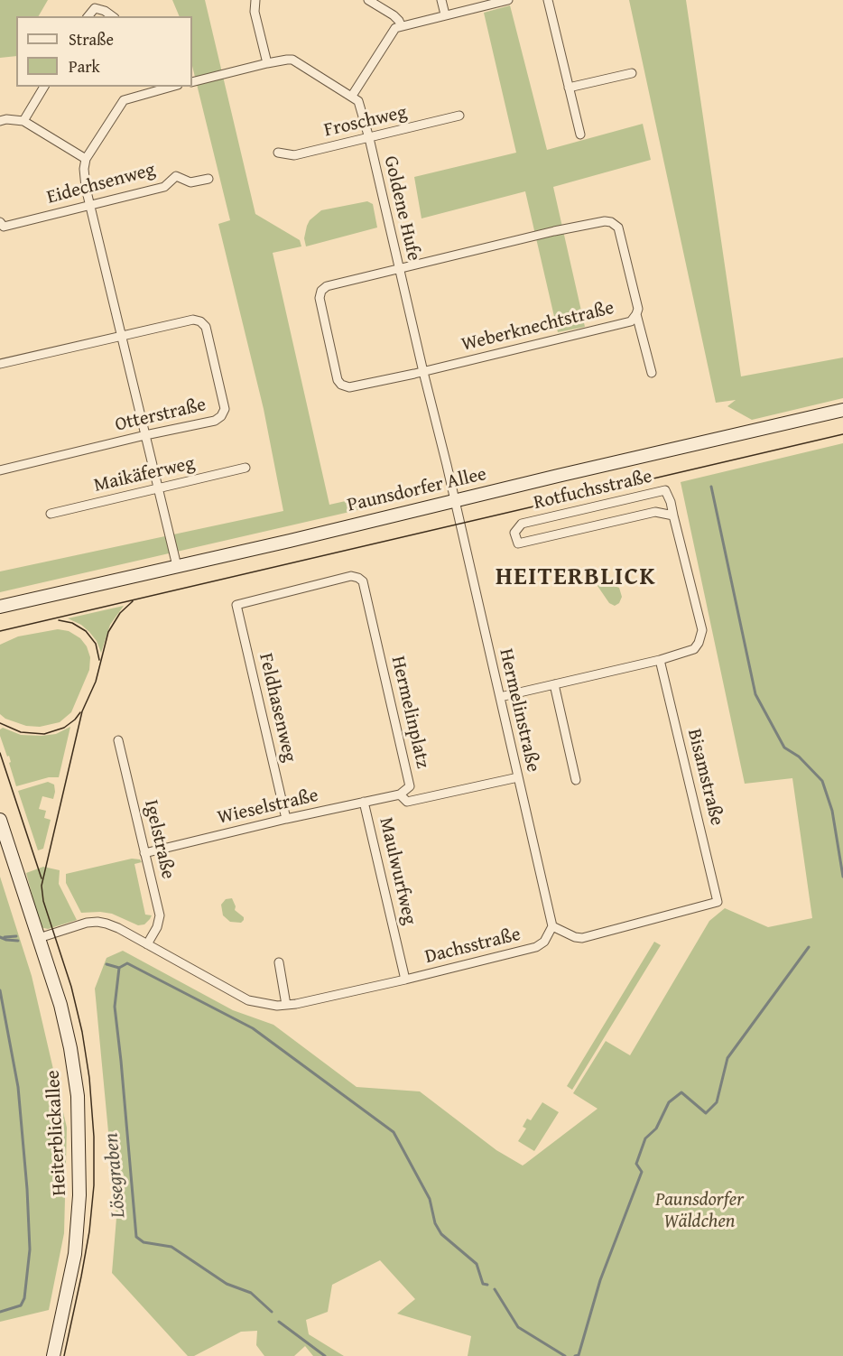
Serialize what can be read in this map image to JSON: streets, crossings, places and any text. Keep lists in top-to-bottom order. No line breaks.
{"streets":{"main road":["Paunsdorfer Allee","Heiterblickallee"],"street":["Froschweg","Eidechsenweg","Goldene Hufe","Weberknechtstraße","Otterstraße","Maikäferweg","Rotfuchsstraße","Feldhasenweg","Hermelinstraße","Hermelinplatz","Bisamstraße","Wieselstraße","Igelstraße","Maulwurfweg","Dachsstraße"]},"crossings":[["Froschweg","Goldene Hufe"],["Goldene Hufe","Weberknechtstraße"],["Goldene Hufe","Paunsdorfer Allee"],["Goldene Hufe","Hermelinstraße"],["Paunsdorfer Allee","Hermelinstraße"],["Rotfuchsstraße","Hermelinstraße"],["Rotfuchsstraße","Bisamstraße"],["Feldhasenweg","Hermelinplatz"],["Feldhasenweg","Wieselstraße"],["Hermelinstraße","Hermelinplatz"],["Hermelinstraße","Bisamstraße"],["Hermelinstraße","Dachsstraße"],["Hermelinplatz","Wieselstraße"],["Bisamstraße","Dachsstraße"],["Wieselstraße","Igelstraße"],["Wieselstraße","Maulwurfweg"],["Igelstraße","Dachsstraße"],["Maulwurfweg","Dachsstraße"],["Dachsstraße","Heiterblickallee"]],"districts":["HEITERBLICK"],"water":["Lösegraben"],"parks":["Paunsdorfer Wäldchen"],"legend":["Straße","Park"]}
